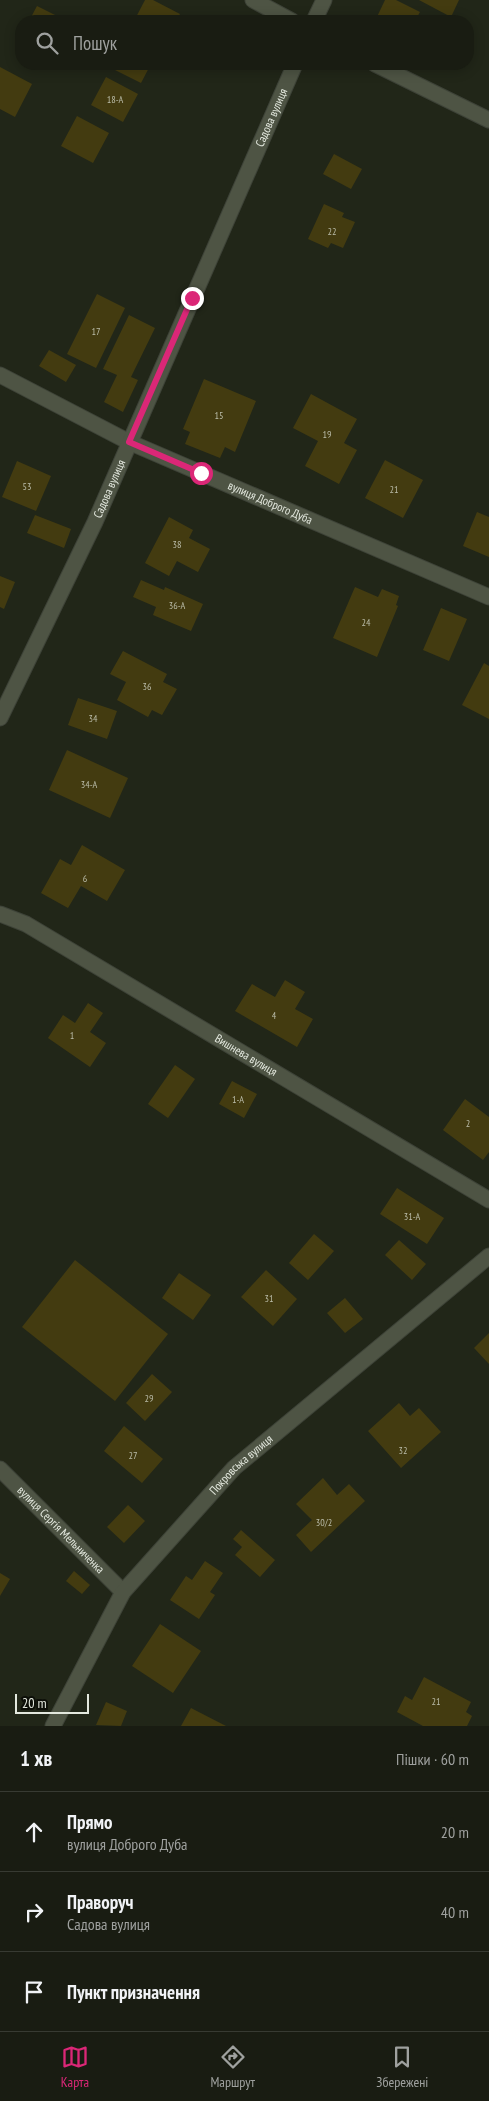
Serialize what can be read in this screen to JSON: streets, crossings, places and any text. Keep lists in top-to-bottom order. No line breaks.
{"streets":{"street":["Садова вулиця","вулиця Доброго Дуба","Вишнева вулиця","Покровська вулиця","вулиця Сергія Мельниченка"]},"crossings":[["Садова вулиця","вулиця Доброго Дуба"],["Покровська вулиця","вулиця Сергія Мельниченка"]],"house_numbers":["18-А","22","17","15","19","53","21","38","36-А","24","36","34","34-А","6","4","1","1-А","2","31-А","31","29","32","27","30/2","21"],"scale_bar":"20 m","page":{"search":"Пошук","scale":"20 m","heading":["1 хв","Пішки · 60 m"],"list":[["Прямо","вулиця Доброго Дуба","20 m"],["Праворуч","Садова вулиця","40 m"],"Пункт призначення"],"nav":["Карта","Маршрут","Збережені"]}}
